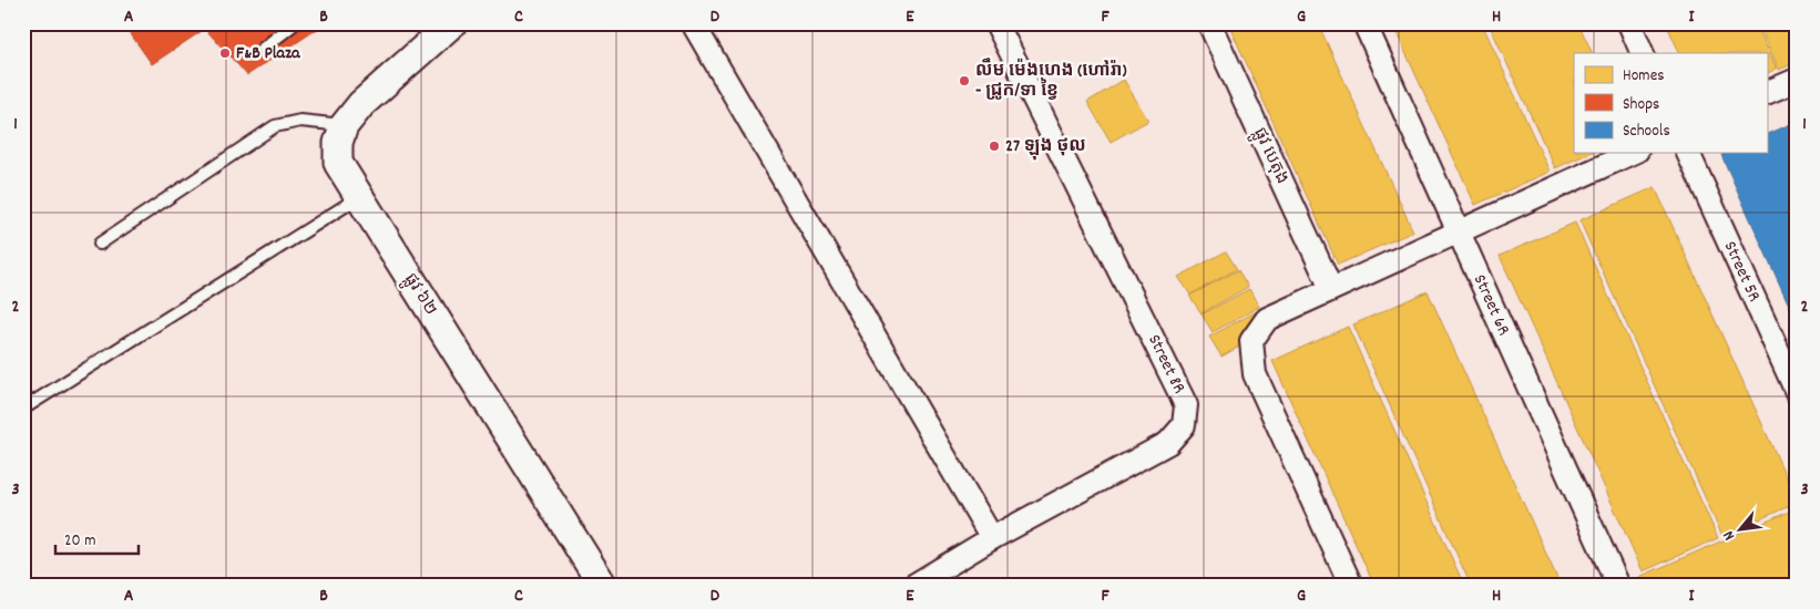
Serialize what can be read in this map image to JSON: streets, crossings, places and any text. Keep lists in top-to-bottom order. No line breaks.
{"streets":{"street":["ផ្លូវ បេតុង","Street 5R","ផ្លូវ ៦២","Street 6R","Street 8R"]},"places":["F&B Plaza","លឹម ម៉េងហេង (ហៅរ៉ា) - ជ្រូក/ទា ខ្វៃ","27 ឡុង ថុល"],"legend":["Homes","Shops","Schools"],"scale_bar":"20 m","north":"bottom left","grid":{"columns":["A","B","C","D","E","F","G","H","I"],"rows":["1","2","3"]}}
